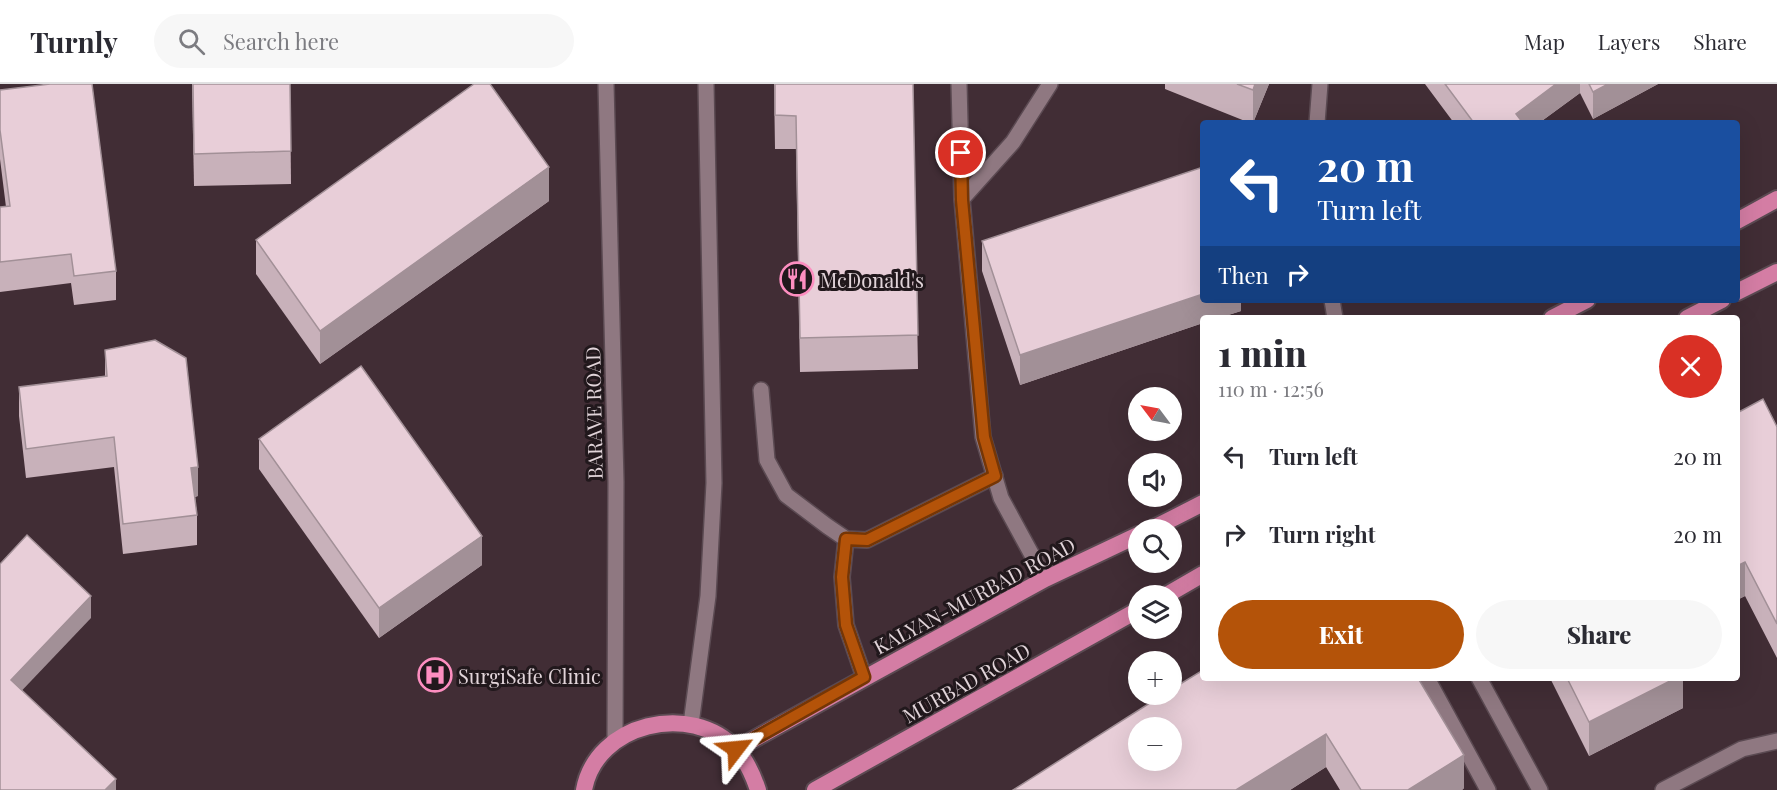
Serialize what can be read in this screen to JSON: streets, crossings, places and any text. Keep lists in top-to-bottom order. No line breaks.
{"streets":{"highway":["KALYAN-MURBAD ROAD","MURBAD ROAD"],"street":["BARAVE ROAD"]},"places":{"restaurant":["McDonald's"],"hospital":["SurgiSafe Clinic"]},"north":"top left","page":{"header":"Turnly","search":"Search here","nav":["Map","Layers","Share"],"turn":["20 m","Turn left"],"then":"Then","heading":["1 min","110 m · 12:56"],"map_buttons":["+","−"],"list":[{"name":"Turn left","value":"20 m"},{"name":"Turn right","value":"20 m"}],"buttons":["Exit","Share"]}}
